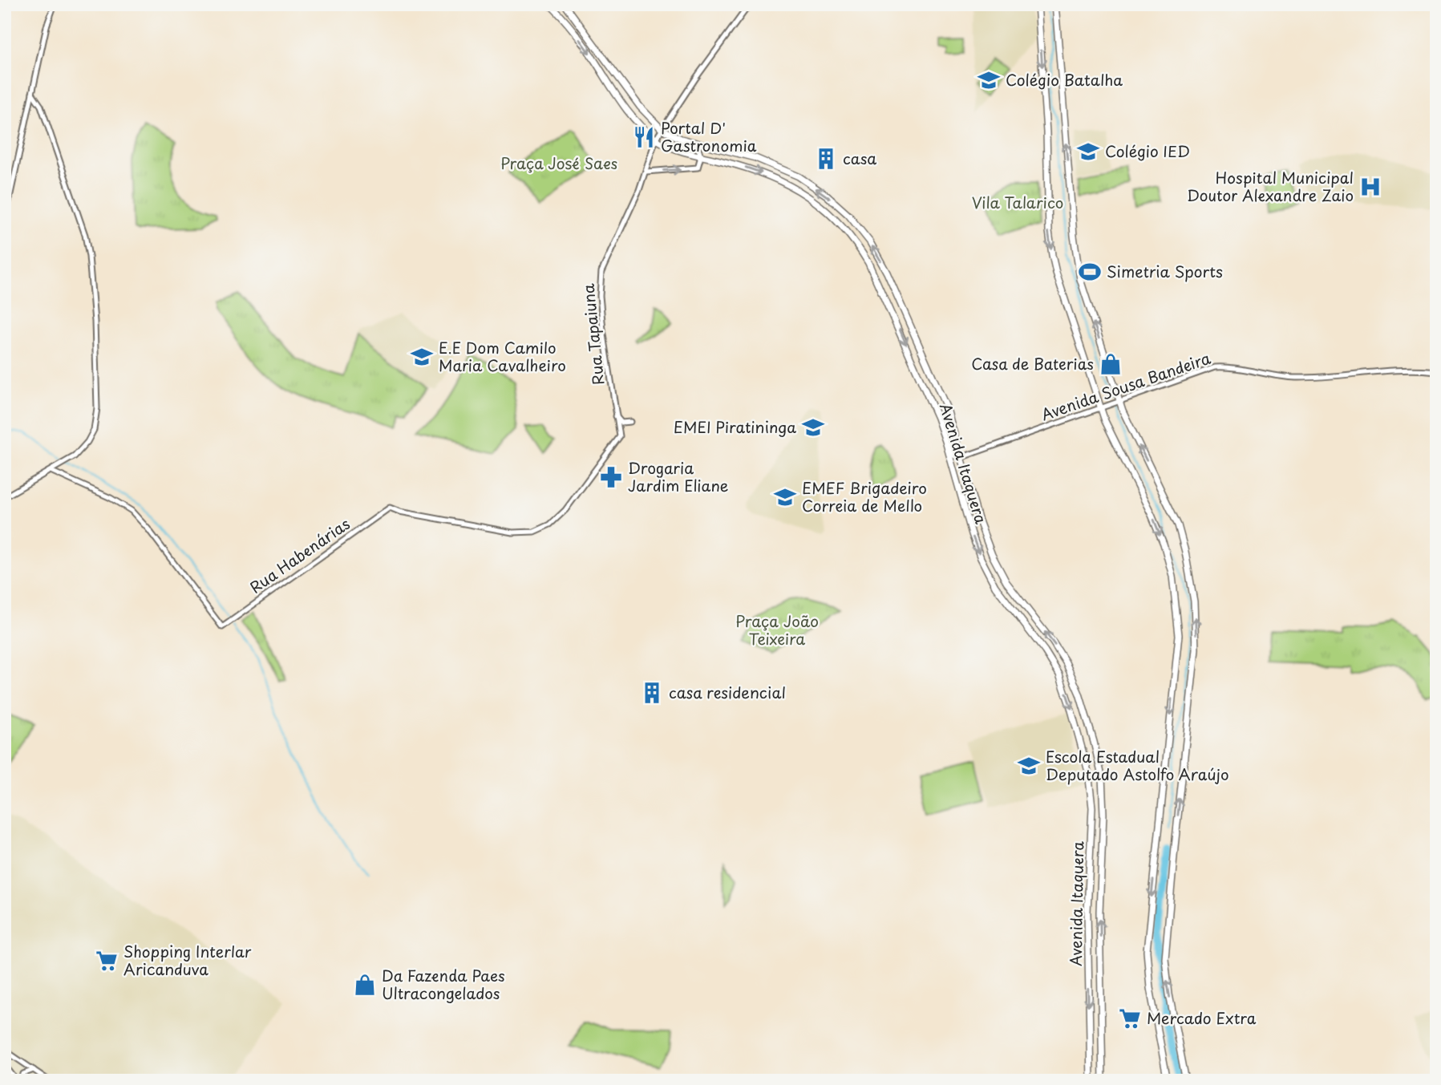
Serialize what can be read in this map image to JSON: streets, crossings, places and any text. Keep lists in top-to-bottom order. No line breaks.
{"streets":{"main road":["Avenida Itaquera"],"street":["Rua Tapaiuna","Avenida Sousa Bandeira","Rua Habenárias"]},"crossings":[["Rua Tapaiuna","Avenida Itaquera"],["Rua Tapaiuna","Rua Habenárias"],["Avenida Sousa Bandeira","Avenida Itaquera"]],"parks":["Praça José Saes","Vila Talarico","Praça João Teixeira"],"places":{"school or university":["Colégio Batalha","Colégio IED","E.E Dom Camilo Maria Cavalheiro","EMEI Piratininga","EMEF Brigadeiro Correia de Mello","Escola Estadual Deputado Astolfo Araújo"],"restaurant":["Portal D' Gastronomia"],"building":["casa","casa residencial"],"hospital":["Hospital Municipal Doutor Alexandre Zaio"],"sports":["Simetria Sports"],"shop":["Casa de Baterias","Da Fazenda Paes Ultracongelados"],"pharmacy":["Drogaria Jardim Eliane"],"supermarket":["Shopping Interlar Aricanduva","Mercado Extra"]}}
